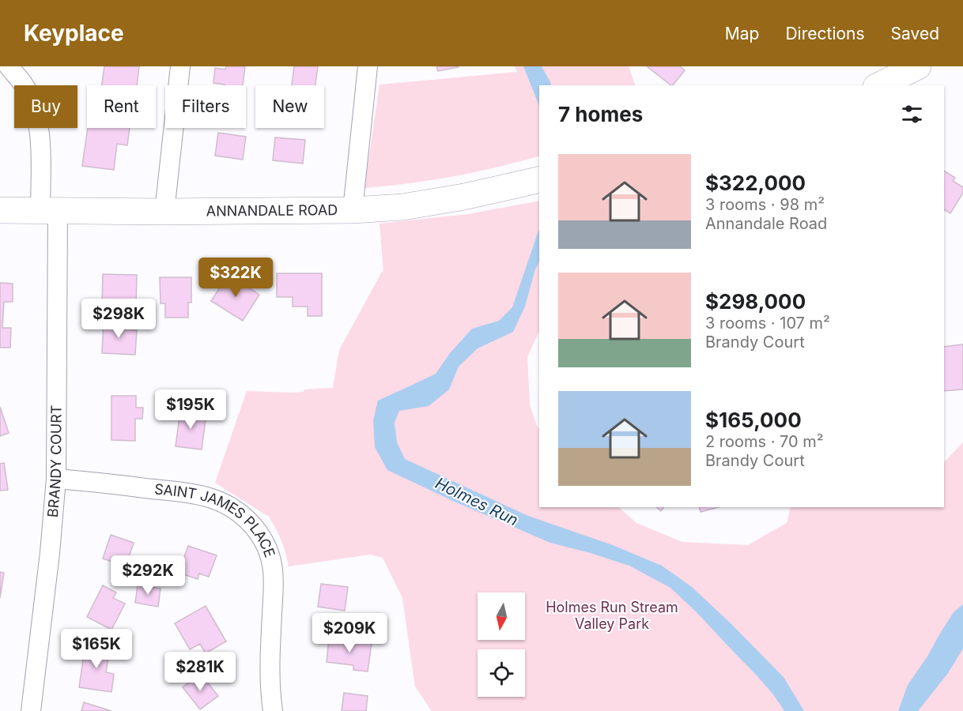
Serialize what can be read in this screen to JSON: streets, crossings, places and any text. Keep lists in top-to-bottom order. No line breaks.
{"streets":{"main road":["ANNANDALE ROAD"],"street":["BRANDY COURT","SAINT JAMES PLACE"]},"crossings":[["ANNANDALE ROAD","BRANDY COURT"],["BRANDY COURT","SAINT JAMES PLACE"]],"water":["Holmes Run"],"parks":["Holmes Run Stream Valley Park"],"north":"bottom","page":{"header":"Keyplace","nav":["Map","Directions","Saved"],"chip":["Buy","Rent","Filters","New"],"heading":"7 homes","list":[{"name":"$322,000","note":"3 rooms · 98 m² · Annandale Road"},{"name":"$298,000","note":"3 rooms · 107 m² · Brandy Court"},{"name":"$165,000","note":"2 rooms · 70 m² · Brandy Court"}],"price":["$322K","$298K","$195K","$292K","$209K","$165K","$281K"]}}
